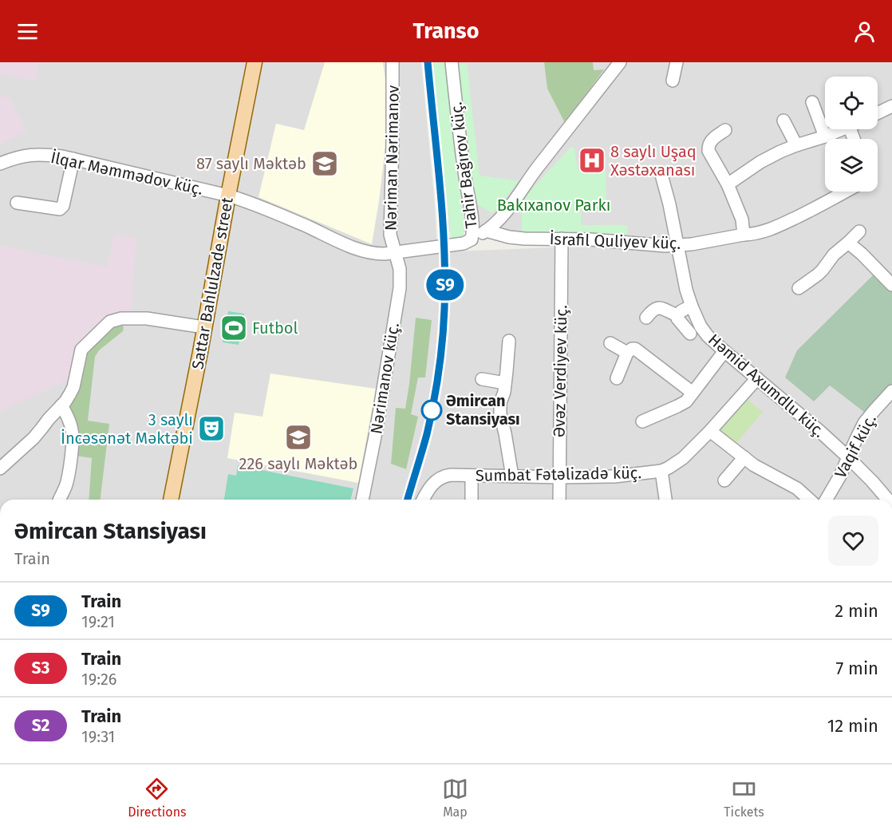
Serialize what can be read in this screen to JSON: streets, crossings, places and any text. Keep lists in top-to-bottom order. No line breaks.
{"streets":{"main road":["Sattar Bahlulzade street"],"street":["Nəriman Nərimanov","Tahir Bağırov küç.","İlqar Məmmədov küç.","İsrafil Quliyev küç.","Əvəz Verdiyev küç.","Nərimanov küç.","Həmid Axumdlu küç.","Vaqif küç.","Sumbat Fətəlizadə küç."]},"crossings":[["Nəriman Nərimanov","İlqar Məmmədov küç."],["Nəriman Nərimanov","Nərimanov küç."],["Tahir Bağırov küç.","İlqar Məmmədov küç."],["İlqar Məmmədov küç.","Sattar Bahlulzade street"],["İlqar Məmmədov küç.","Nərimanov küç."],["İsrafil Quliyev küç.","Əvəz Verdiyev küç."],["İsrafil Quliyev küç.","Həmid Axumdlu küç."],["Əvəz Verdiyev küç.","Sumbat Fətəlizadə küç."],["Həmid Axumdlu küç.","Vaqif küç."],["Həmid Axumdlu küç.","Sumbat Fətəlizadə küç."]],"parks":["Bakıxanov Parkı"],"places":{"hospital":["8 saylı Uşaq Xəstəxanası"],"school or university":["87 saylı Məktəb","226 saylı Məktəb"],"sports":["Futbol"],"other":["Əmircan Stansiyası"],"theatre":["3 saylı İncəsənət Məktəbi"]},"page":{"header":"Transo","on_map":"S9","heading":["Əmircan Stansiyası","Train"],"list":[{"mark":"S9","name":"Train","note":"19:21","value":"2 min"},{"mark":"S3","name":"Train","note":"19:26","value":"7 min"},{"mark":"S2","name":"Train","note":"19:31","value":"12 min"}],"tabs":["Directions","Map","Tickets"]}}
